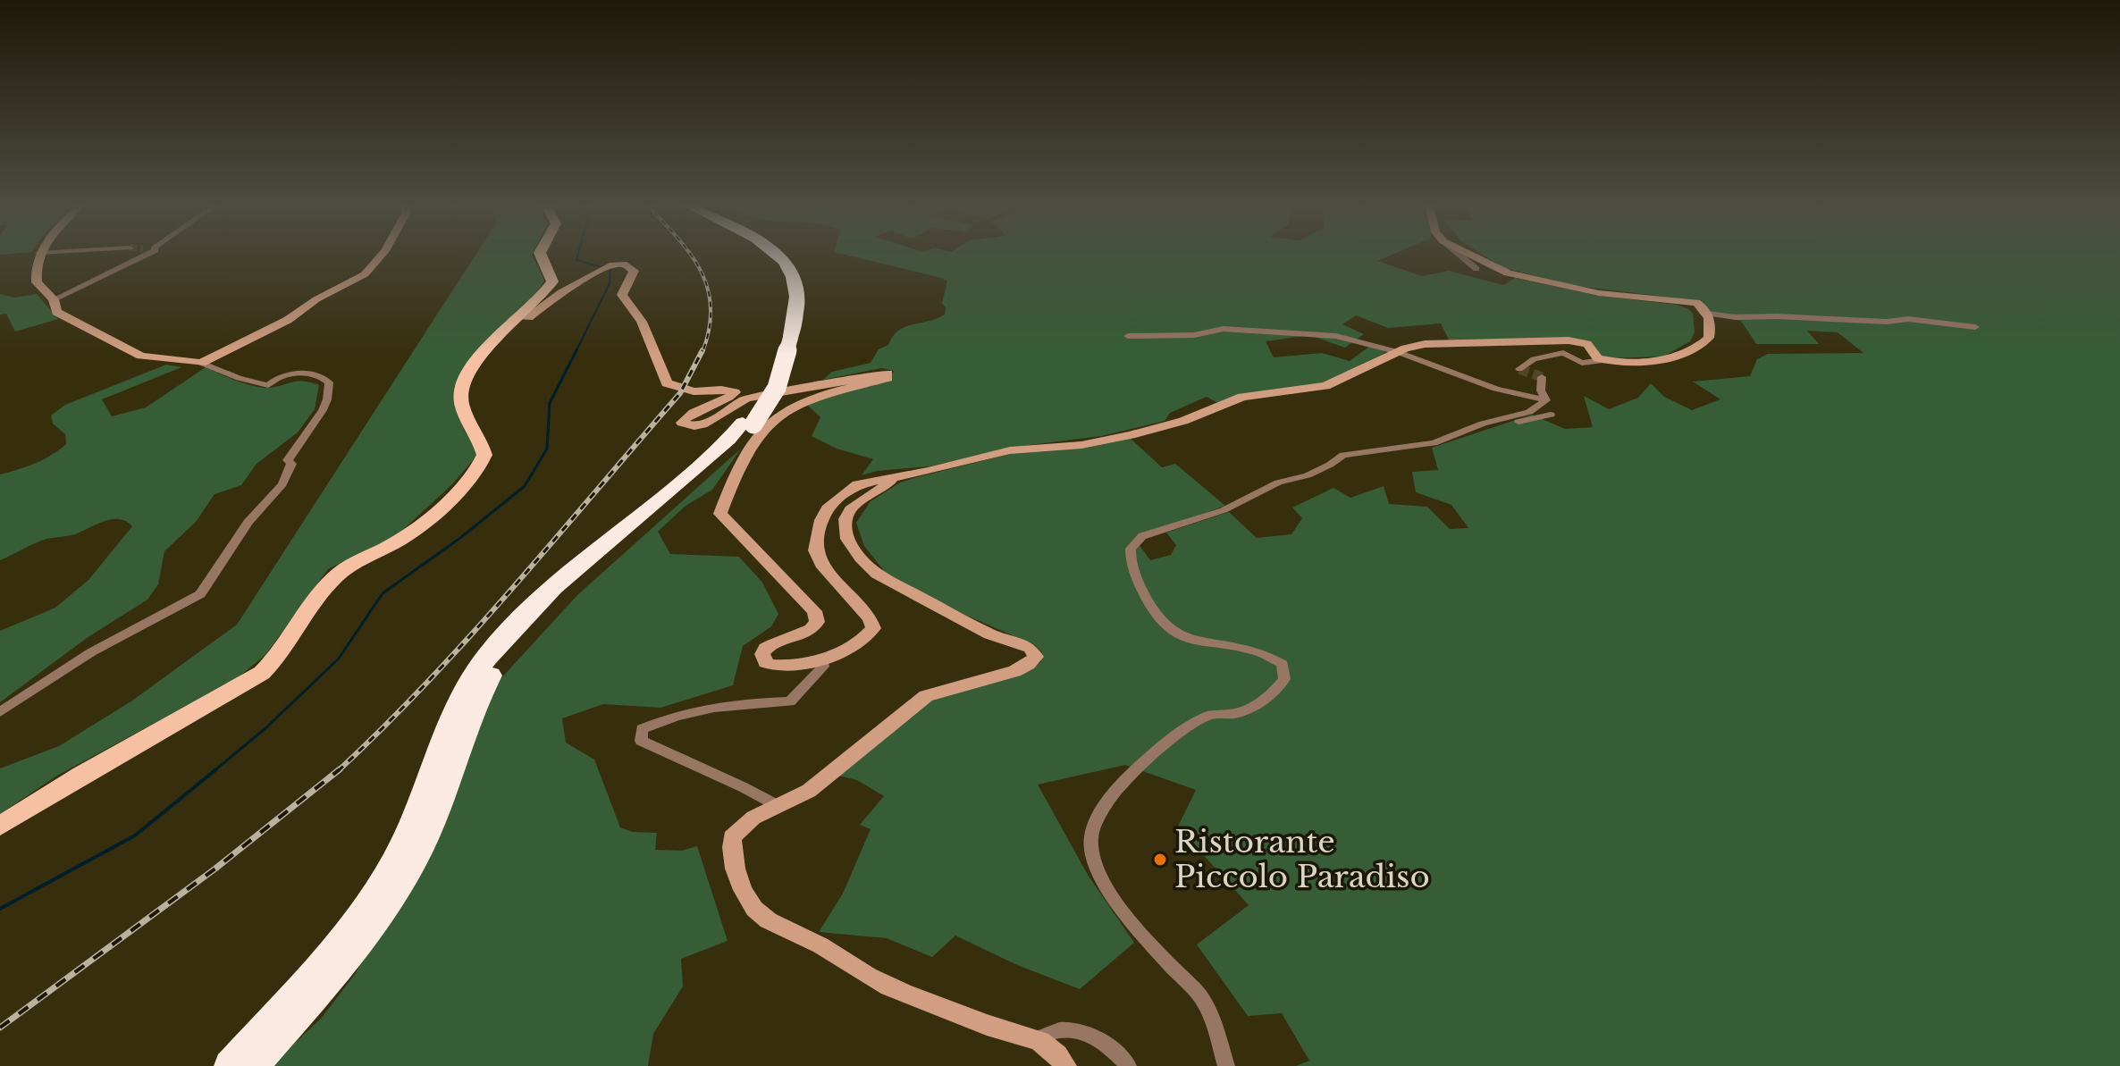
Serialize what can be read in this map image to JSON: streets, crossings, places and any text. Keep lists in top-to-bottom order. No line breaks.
{"places":["Ristorante Piccolo Paradiso"]}
